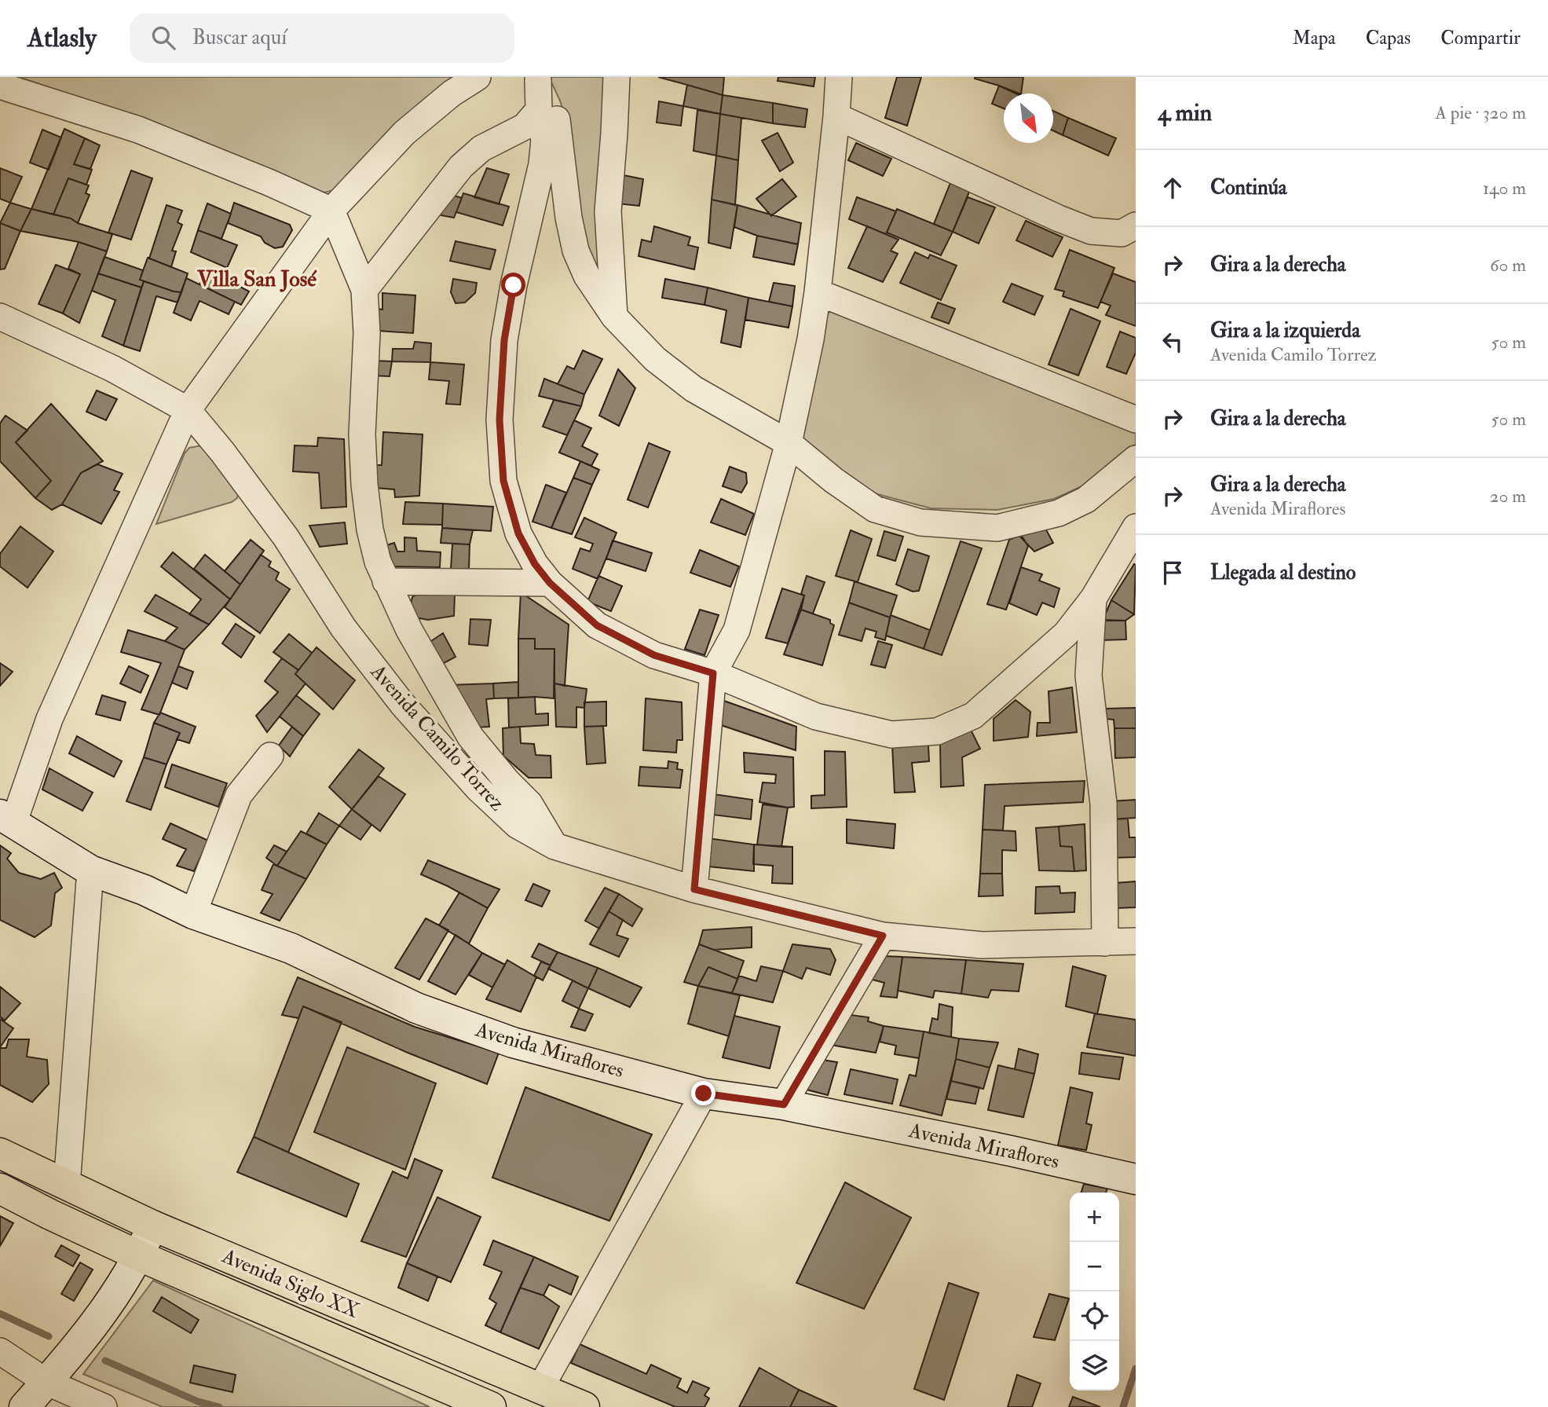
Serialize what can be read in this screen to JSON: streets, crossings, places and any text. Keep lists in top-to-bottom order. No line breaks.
{"streets":{"highway":["Avenida Siglo XX"],"street":["Avenida Camilo Torrez","Avenida Miraflores"]},"districts":["Villa San José"],"north":"bottom right","page":{"header":"Atlasly","search":"Buscar aquí","nav":["Mapa","Capas","Compartir"],"heading":["4 min","A pie · 320 m"],"list":[["Continúa","140 m"],["Gira a la derecha","60 m"],["Gira a la izquierda","Avenida Camilo Torrez","50 m"],["Gira a la derecha","50 m"],["Gira a la derecha","Avenida Miraflores","20 m"],"Llegada al destino"],"map_buttons":["+","−"]}}
